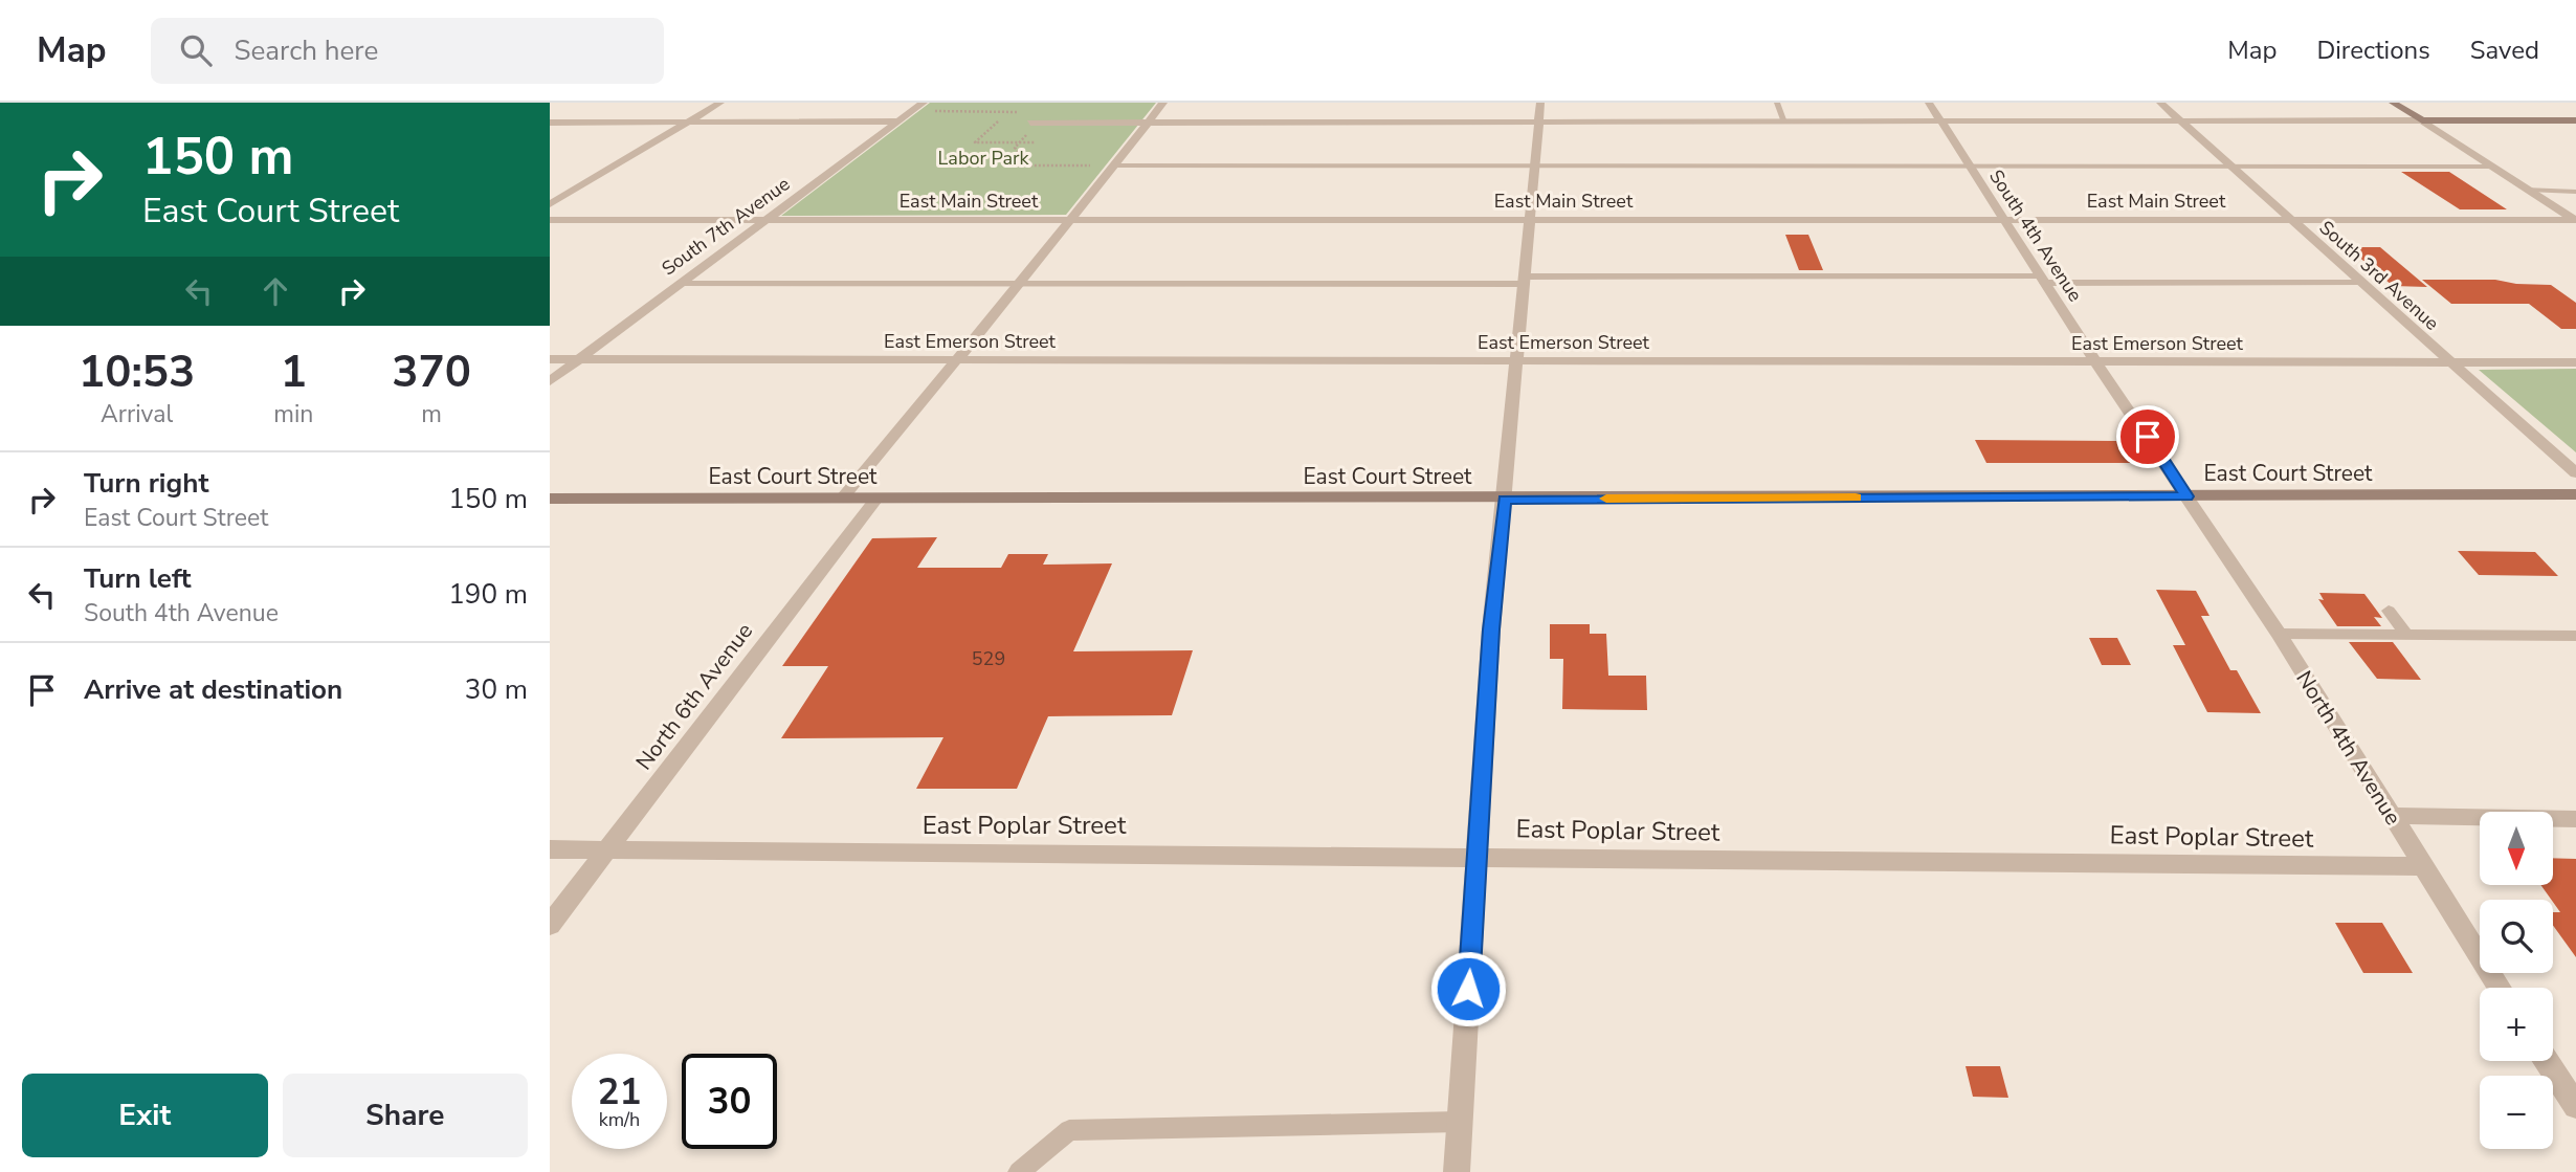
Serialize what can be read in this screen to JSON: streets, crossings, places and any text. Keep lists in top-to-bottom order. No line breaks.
{"streets":{"street":["East Main Street","South 7th Avenue","South 4th Avenue","South 3rd Avenue","East Emerson Street","East Court Street","North 6th Avenue","North 4th Avenue","East Poplar Street"]},"crossings":[["East Main Street","South 7th Avenue"],["East Main Street","South 4th Avenue"],["East Main Street","South 3rd Avenue"],["South 7th Avenue","East Emerson Street"],["South 4th Avenue","East Emerson Street"],["South 4th Avenue","East Court Street"],["South 4th Avenue","North 4th Avenue"],["South 3rd Avenue","East Emerson Street"],["East Court Street","North 6th Avenue"],["East Court Street","North 4th Avenue"],["North 6th Avenue","East Poplar Street"],["North 4th Avenue","East Poplar Street"]],"parks":["Labor Park"],"house_numbers":["529"],"north":"bottom","page":{"header":"Map","search":"Search here","nav":["Map","Directions","Saved"],"turn":["150 m","East Court Street"],"eta":["10:53","Arrival","1","min","370","m"],"list":[{"name":"Turn right","note":"East Court Street","value":"150 m"},{"name":"Turn left","note":"South 4th Avenue","value":"190 m"},{"name":"Arrive at destination","value":"30 m"}],"map_buttons":["+","−"],"speed":"21 km/h","limit":"30","buttons":["Exit","Share"]}}
